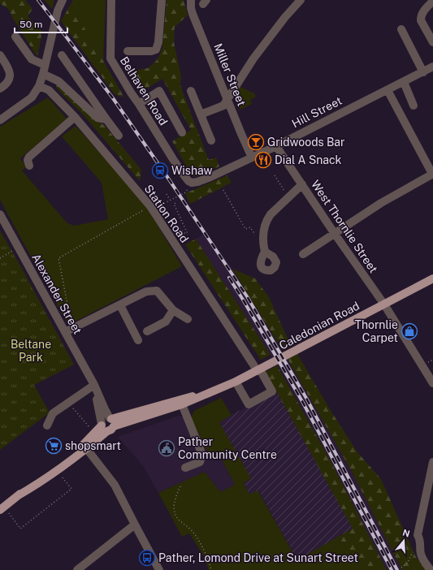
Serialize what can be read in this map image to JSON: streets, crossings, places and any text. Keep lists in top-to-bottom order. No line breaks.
{"streets":{"main road":["Caledonian Road"],"street":["Miller Street","Belhaven Road","Hill Street","Station Road","West Thornlie Street","Alexander Street"]},"crossings":[["Miller Street","Hill Street"],["Belhaven Road","Hill Street"],["Hill Street","West Thornlie Street"],["Station Road","Caledonian Road"],["West Thornlie Street","Caledonian Road"],["Alexander Street","Caledonian Road"]],"parks":["Beltane Park"],"places":{"bar":["Gridwoods Bar"],"restaurant":["Dial A Snack"],"station":["Wishaw"],"shop":["Thornlie Carpet"],"supermarket":["shopsmart"],"public building":["Pather Community Centre"],"bus stop":["Pather, Lomond Drive at Sunart Street"]},"scale_bar":"50 m","north":"top"}
